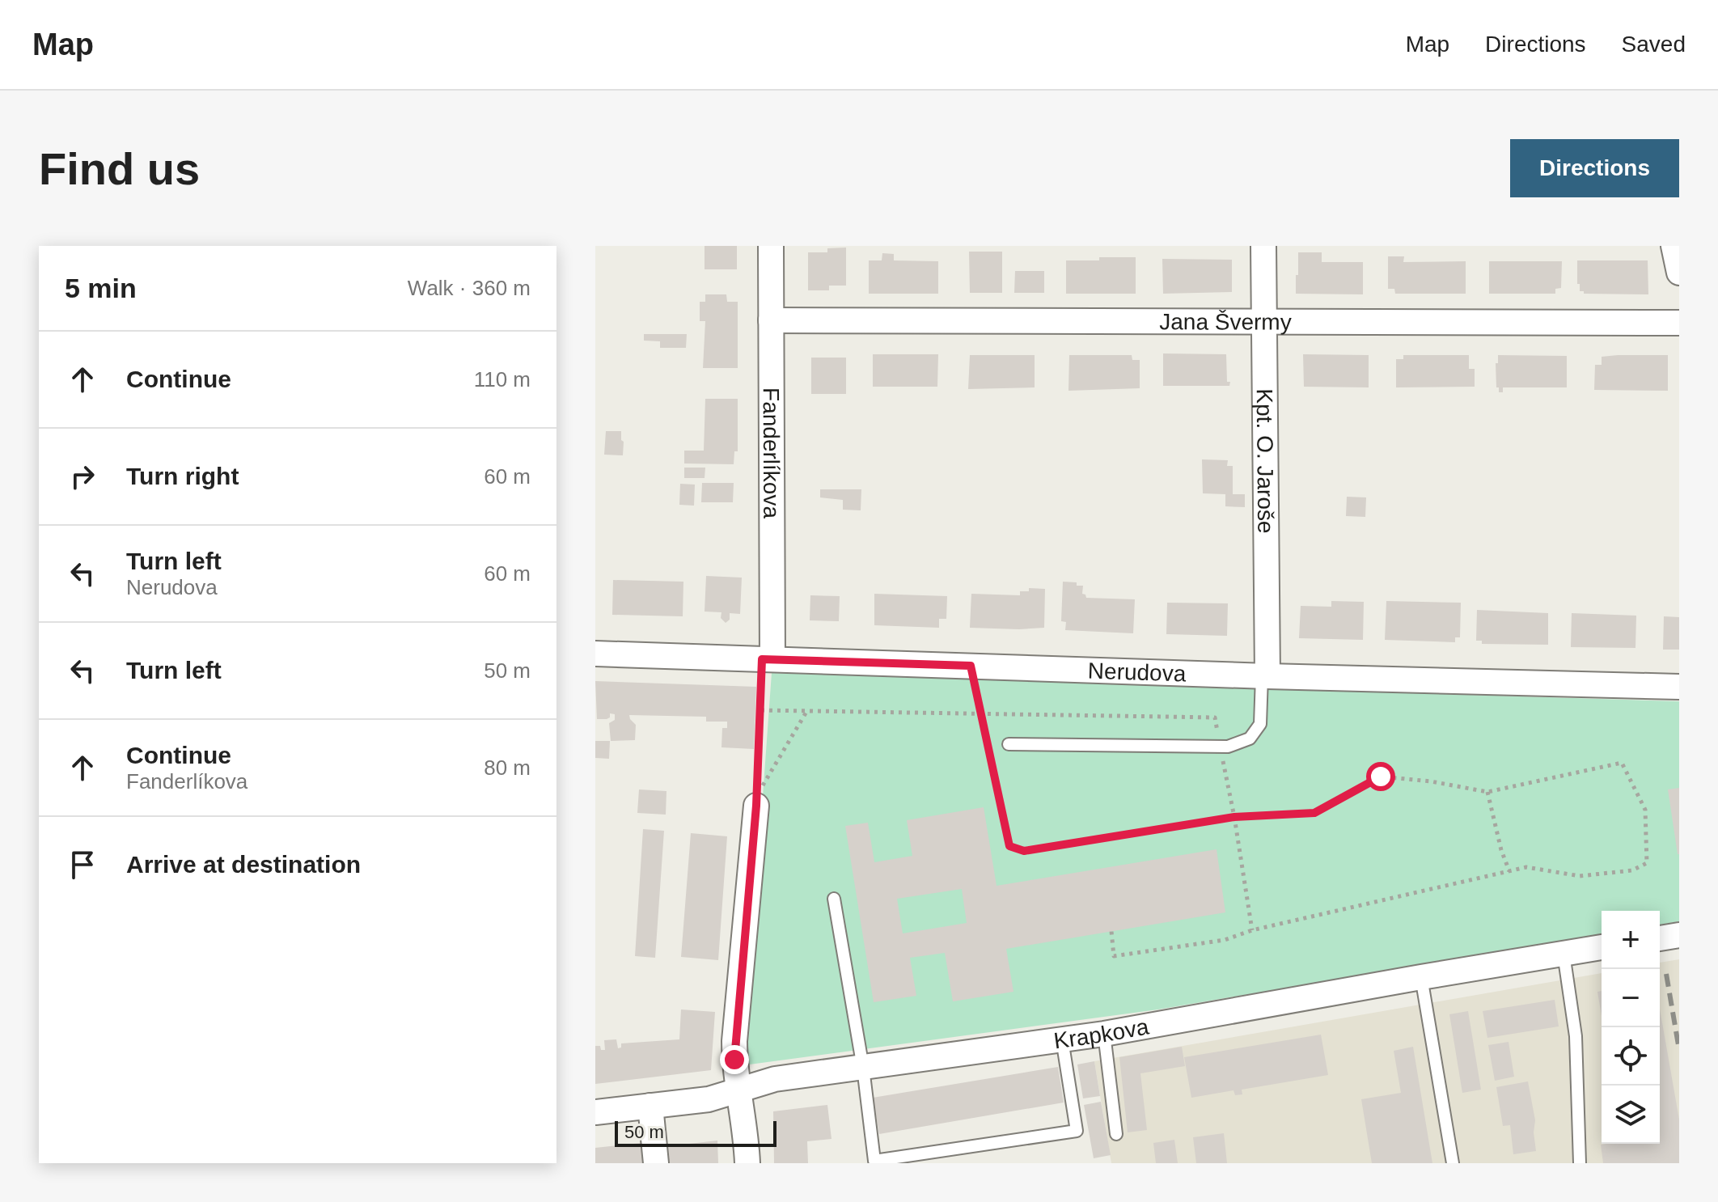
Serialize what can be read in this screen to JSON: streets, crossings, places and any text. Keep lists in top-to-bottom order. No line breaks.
{"streets":{"street":["Jana Švermy","Fanderlíkova","Kpt. O. Jaroše","Nerudova","Krapkova"]},"crossings":[["Jana Švermy","Fanderlíkova"],["Jana Švermy","Kpt. O. Jaroše"],["Fanderlíkova","Nerudova"],["Kpt. O. Jaroše","Nerudova"]],"scale_bar":"50 m","page":{"header":"Map","nav":["Map","Directions","Saved"],"buttons":"Directions","title":"Find us","heading":["5 min","Walk · 360 m"],"list":[["Continue","110 m"],["Turn right","60 m"],["Turn left","Nerudova","60 m"],["Turn left","50 m"],["Continue","Fanderlíkova","80 m"],"Arrive at destination"],"map_buttons":["+","−"],"scale":"50 m"}}
